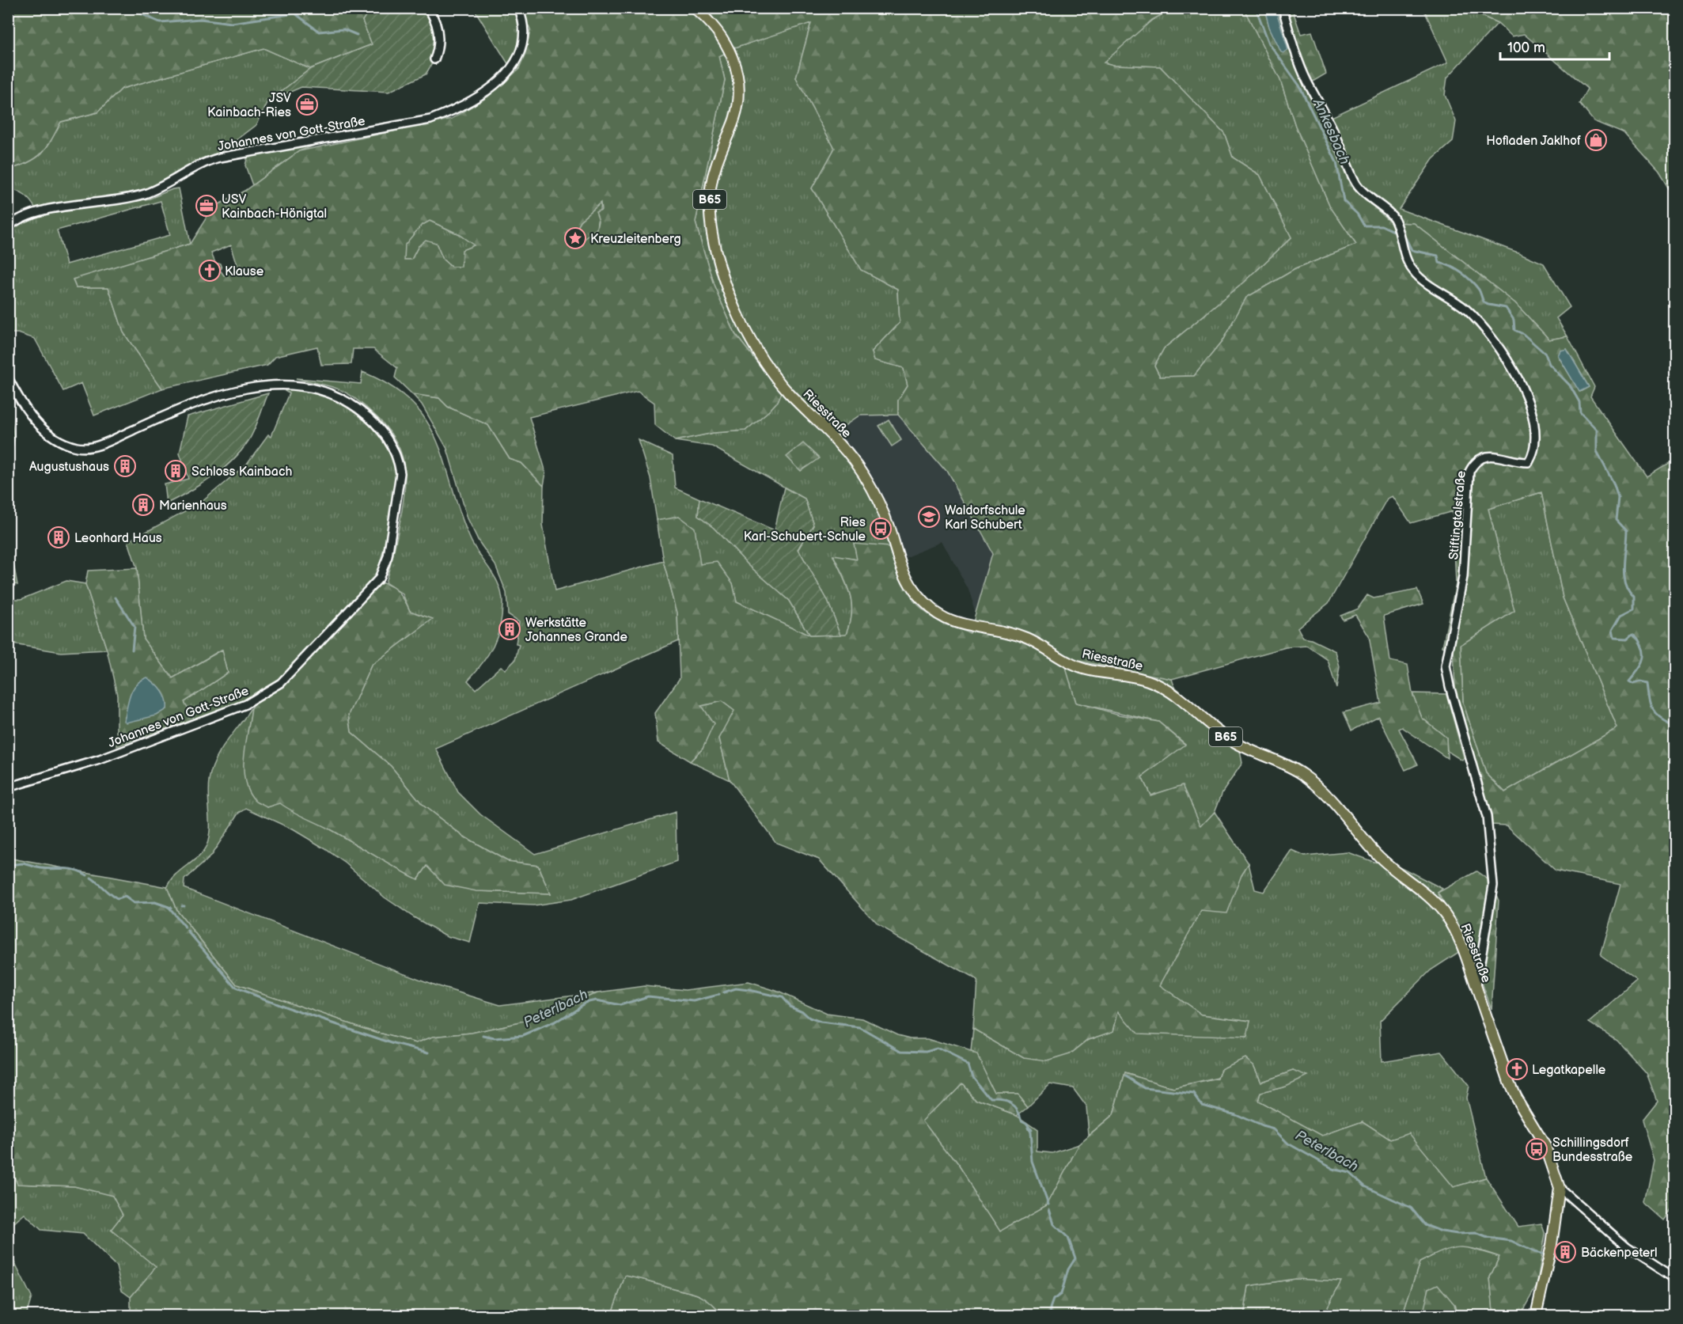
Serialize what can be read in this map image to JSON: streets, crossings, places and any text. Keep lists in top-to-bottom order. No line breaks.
{"streets":{"main road":["B65","Riesstraße"],"street":["Johannes von Gott-Straße","Stiftingtalstraße"]},"crossings":[["Riesstraße","Stiftingtalstraße"]],"water":["Ankesbach","Peterlbach"],"places":{"office":["JSV Kainbach-Ries","USV Kainbach-Hönigtal"],"shop":["Hofladen Jaklhof"],"place":["Kreuzleitenberg"],"church":["Klause","Legatkapelle"],"building":["Augustushaus","Schloss Kainbach","Marienhaus","Leonhard Haus","Werkstätte Johannes Grande","Bäckenpeterl"],"school or university":["Waldorfschule Karl Schubert"],"bus stop":["Ries Karl-Schubert-Schule","Schillingsdorf Bundesstraße"]},"scale_bar":"100 m"}
